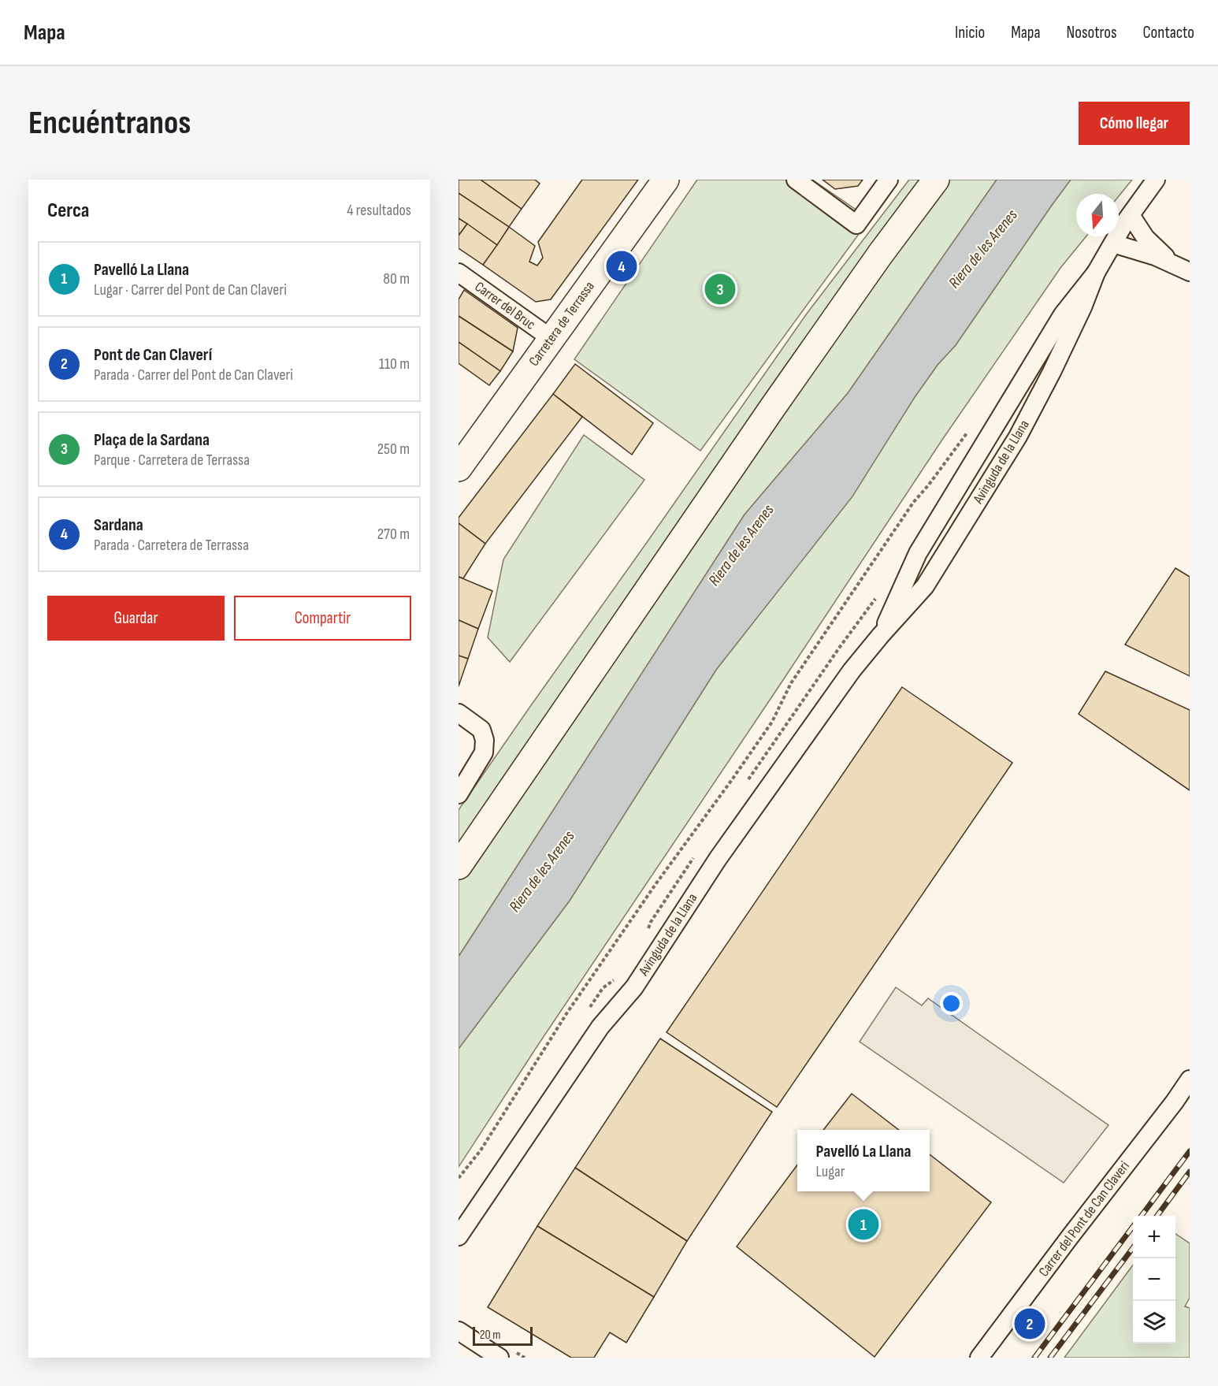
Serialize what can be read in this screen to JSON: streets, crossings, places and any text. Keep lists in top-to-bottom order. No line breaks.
{"streets":{"main road":["Carretera de Terrassa"],"street":["Carrer del Bruc","Avinguda de la Llana","Carrer del Pont de Can Claveri"]},"crossings":[["Carrer del Bruc","Carretera de Terrassa"]],"water":["Riera de les Arenes"],"scale_bar":"20 m","north":"bottom","page":{"header":"Mapa","nav":["Inicio","Mapa","Nosotros","Contacto"],"buttons":["Cómo llegar",["Guardar","Compartir"]],"title":"Encuéntranos","heading":["Cerca","4 resultados"],"list":[{"mark":"1","name":"Pavelló La Llana","note":"Lugar · Carrer del Pont de Can Claveri","value":"80 m"},{"mark":"2","name":"Pont de Can Claverí","note":"Parada · Carrer del Pont de Can Claveri","value":"110 m"},{"mark":"3","name":"Plaça de la Sardana","note":"Parque · Carretera de Terrassa","value":"250 m"},{"mark":"4","name":"Sardana","note":"Parada · Carretera de Terrassa","value":"270 m"}],"pins":["4","3","1","2"],"popup":["Pavelló La Llana","Lugar"],"map_buttons":["+","−"],"scale":"20 m"}}
